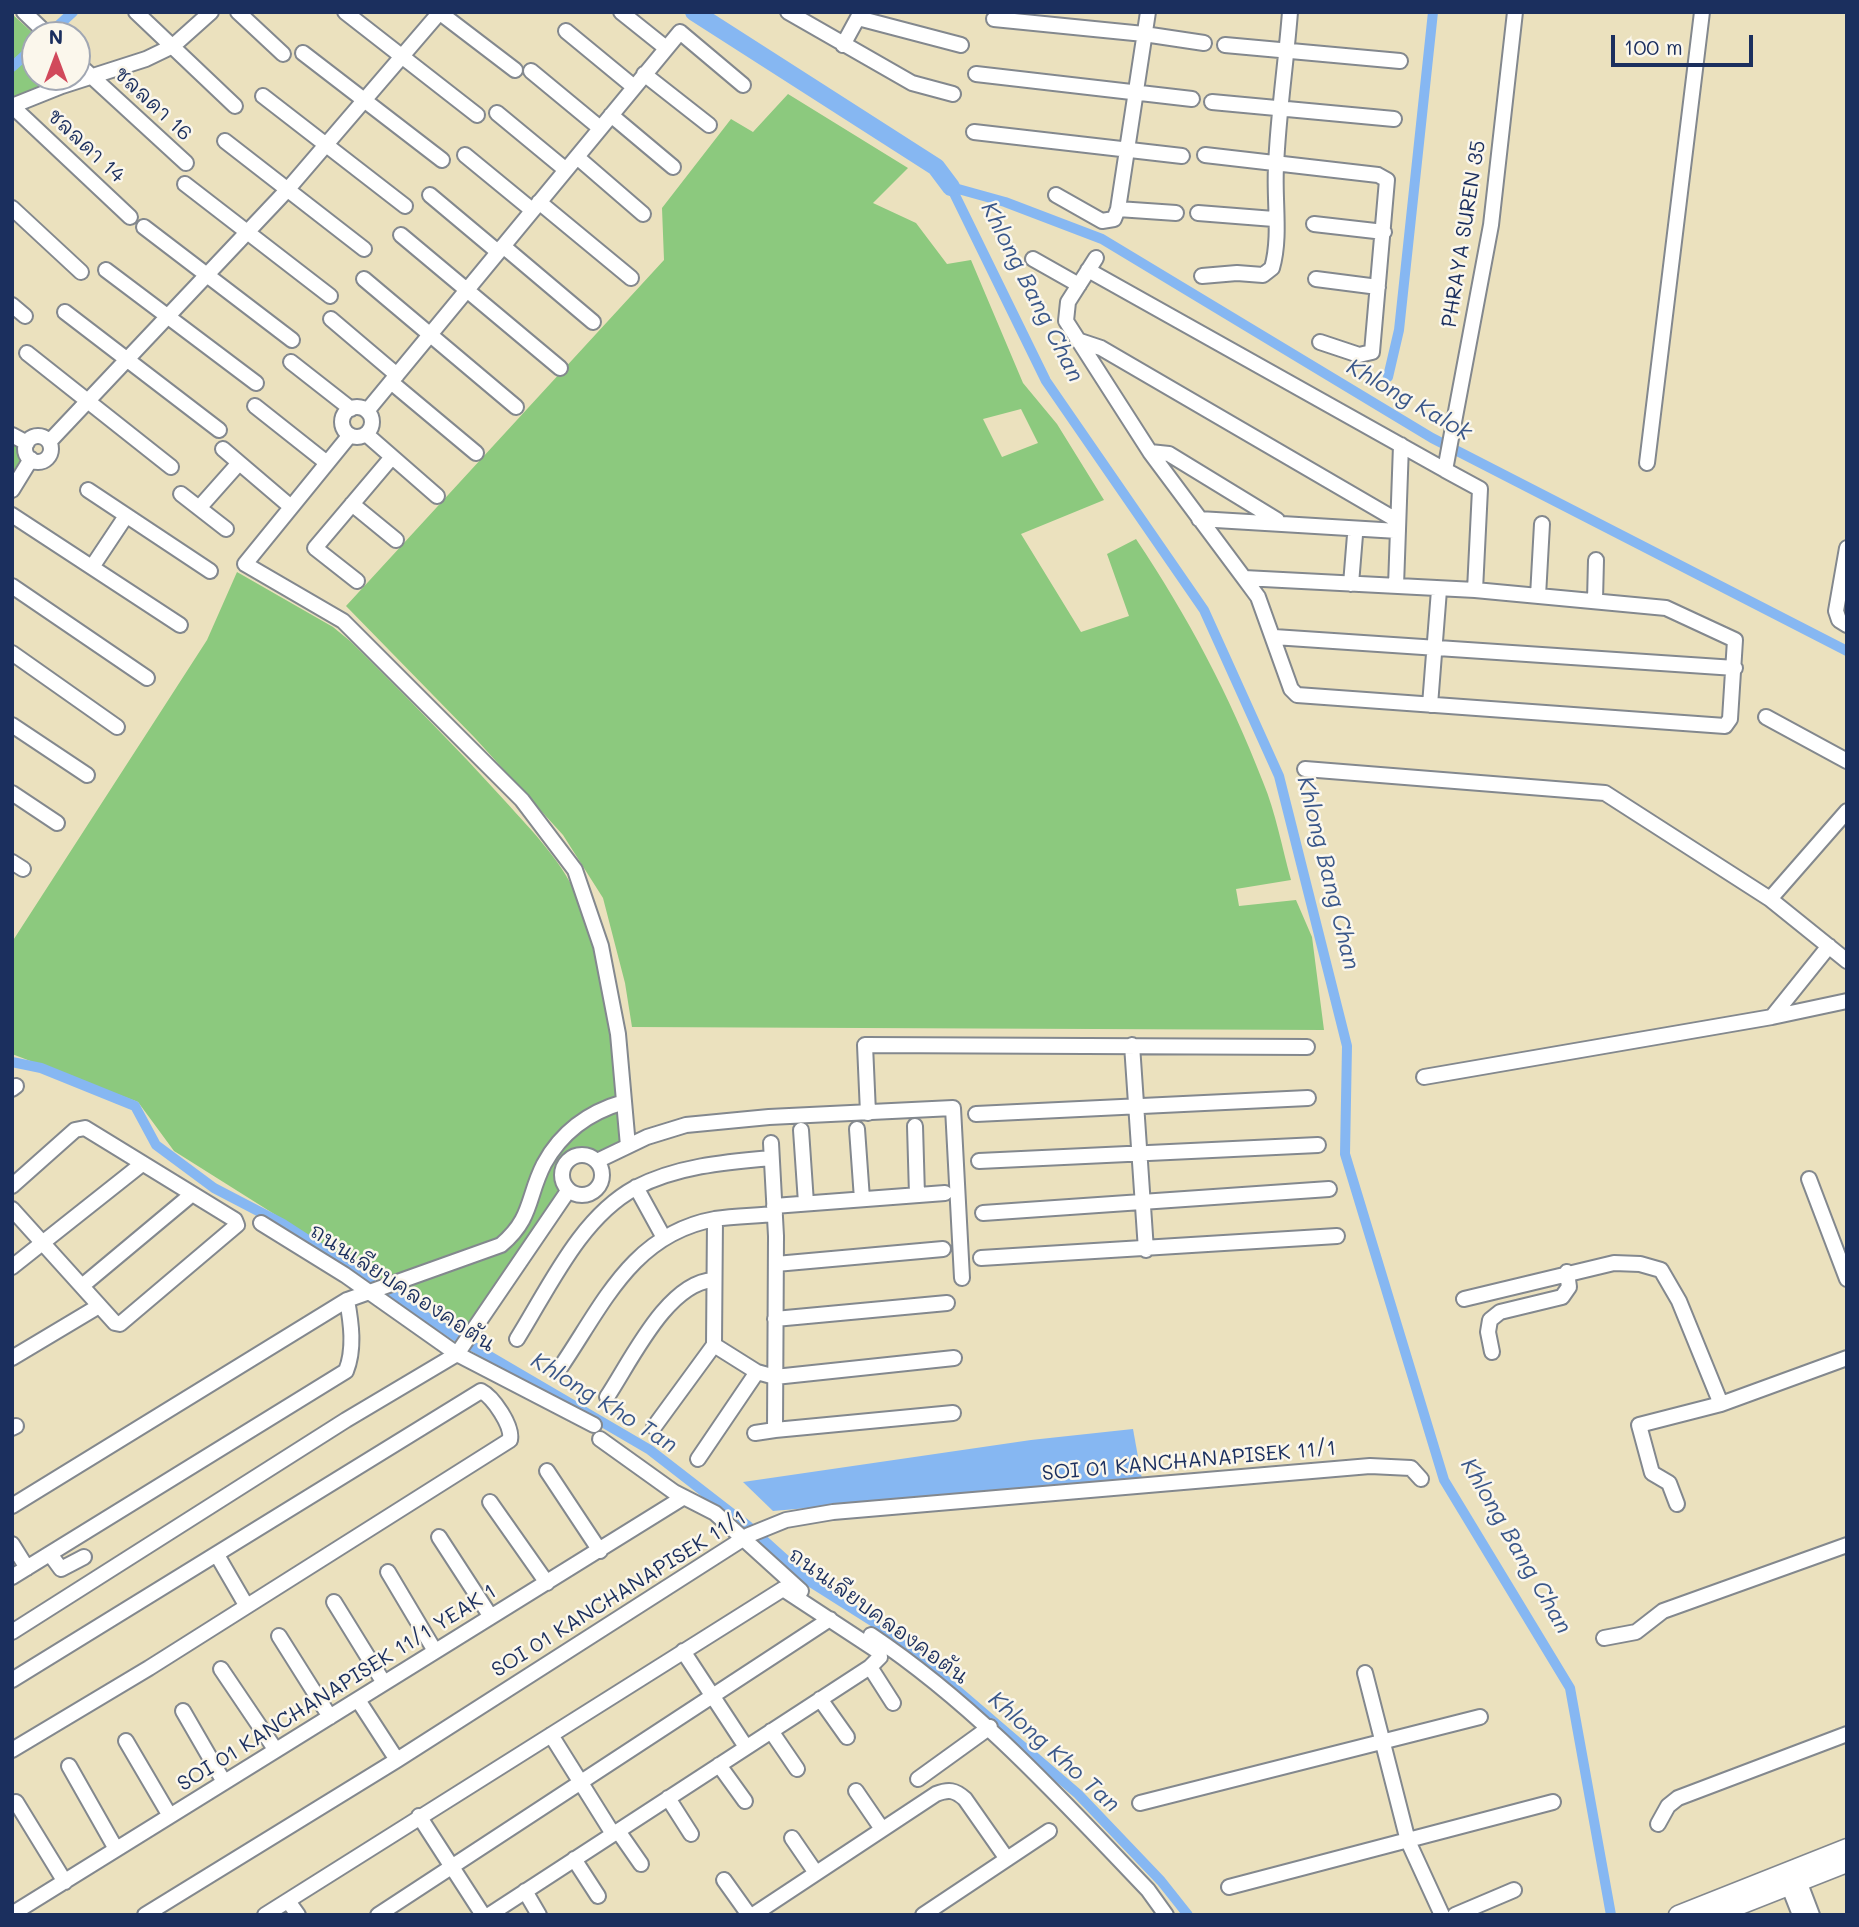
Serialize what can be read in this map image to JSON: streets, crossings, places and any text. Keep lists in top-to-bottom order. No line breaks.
{"streets":{"street":["ชลลดา 16","ชลลดา 14","PHRAYA SUREN 35","ถนนเลียบคลองคอตัน","SOI 01 KANCHANAPISEK 11/1","SOI 01 KANCHANAPISEK 11/1 YEAK 1"]},"crossings":[["ถนนเลียบคลองคอตัน","SOI 01 KANCHANAPISEK 11/1"],["ถนนเลียบคลองคอตัน","SOI 01 KANCHANAPISEK 11/1 YEAK 1"]],"water":["Khlong Bang Chan","Khlong Kalok","Khlong Kho Tan"],"scale_bar":"100 m","north":"top"}
